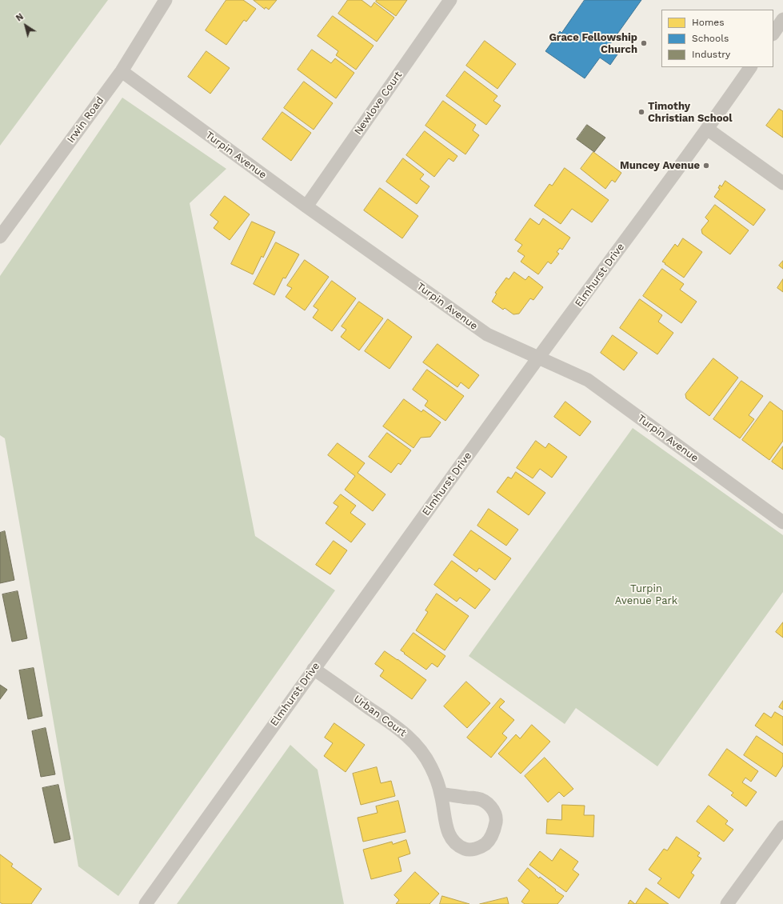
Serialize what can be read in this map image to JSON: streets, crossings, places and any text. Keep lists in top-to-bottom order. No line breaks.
{"streets":{"street":["Newlove Court","Irwin Road","Turpin Avenue","Elmhurst Drive","Urban Court"]},"crossings":[["Newlove Court","Turpin Avenue"],["Irwin Road","Turpin Avenue"],["Turpin Avenue","Elmhurst Drive"],["Elmhurst Drive","Urban Court"]],"parks":["Turpin Avenue Park"],"places":["Grace Fellowship Church","Timothy Christian School","Muncey Avenue"],"legend":["Homes","Schools","Industry"],"north":"top left"}
